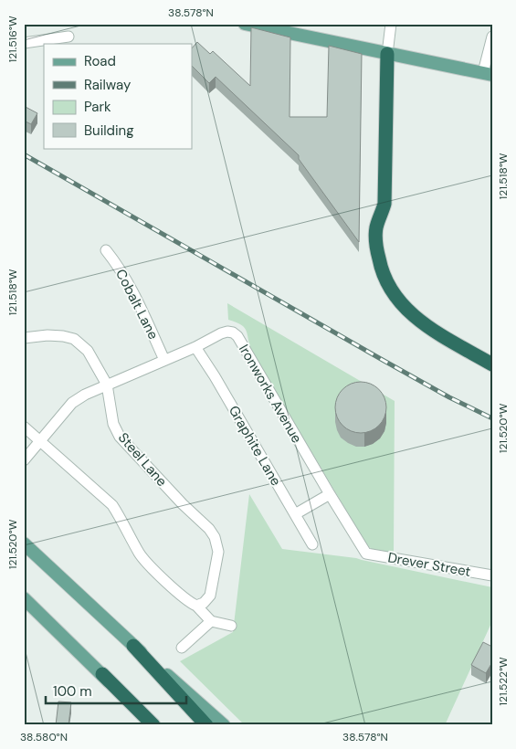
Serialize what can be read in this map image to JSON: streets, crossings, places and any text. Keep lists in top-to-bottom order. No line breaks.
{"streets":{"street":["Cobalt Lane","Ironworks Avenue","Graphite Lane","Steel Lane","Drever Street"]},"crossings":[["Cobalt Lane","Ironworks Avenue"],["Ironworks Avenue","Graphite Lane"],["Ironworks Avenue","Steel Lane"],["Ironworks Avenue","Drever Street"]],"legend":["Road","Railway","Park","Building"],"scale_bar":"100 m","coordinates":["38.578°N","121.516°W","121.518°W","121.520°W","121.522°W","38.580°N"]}
